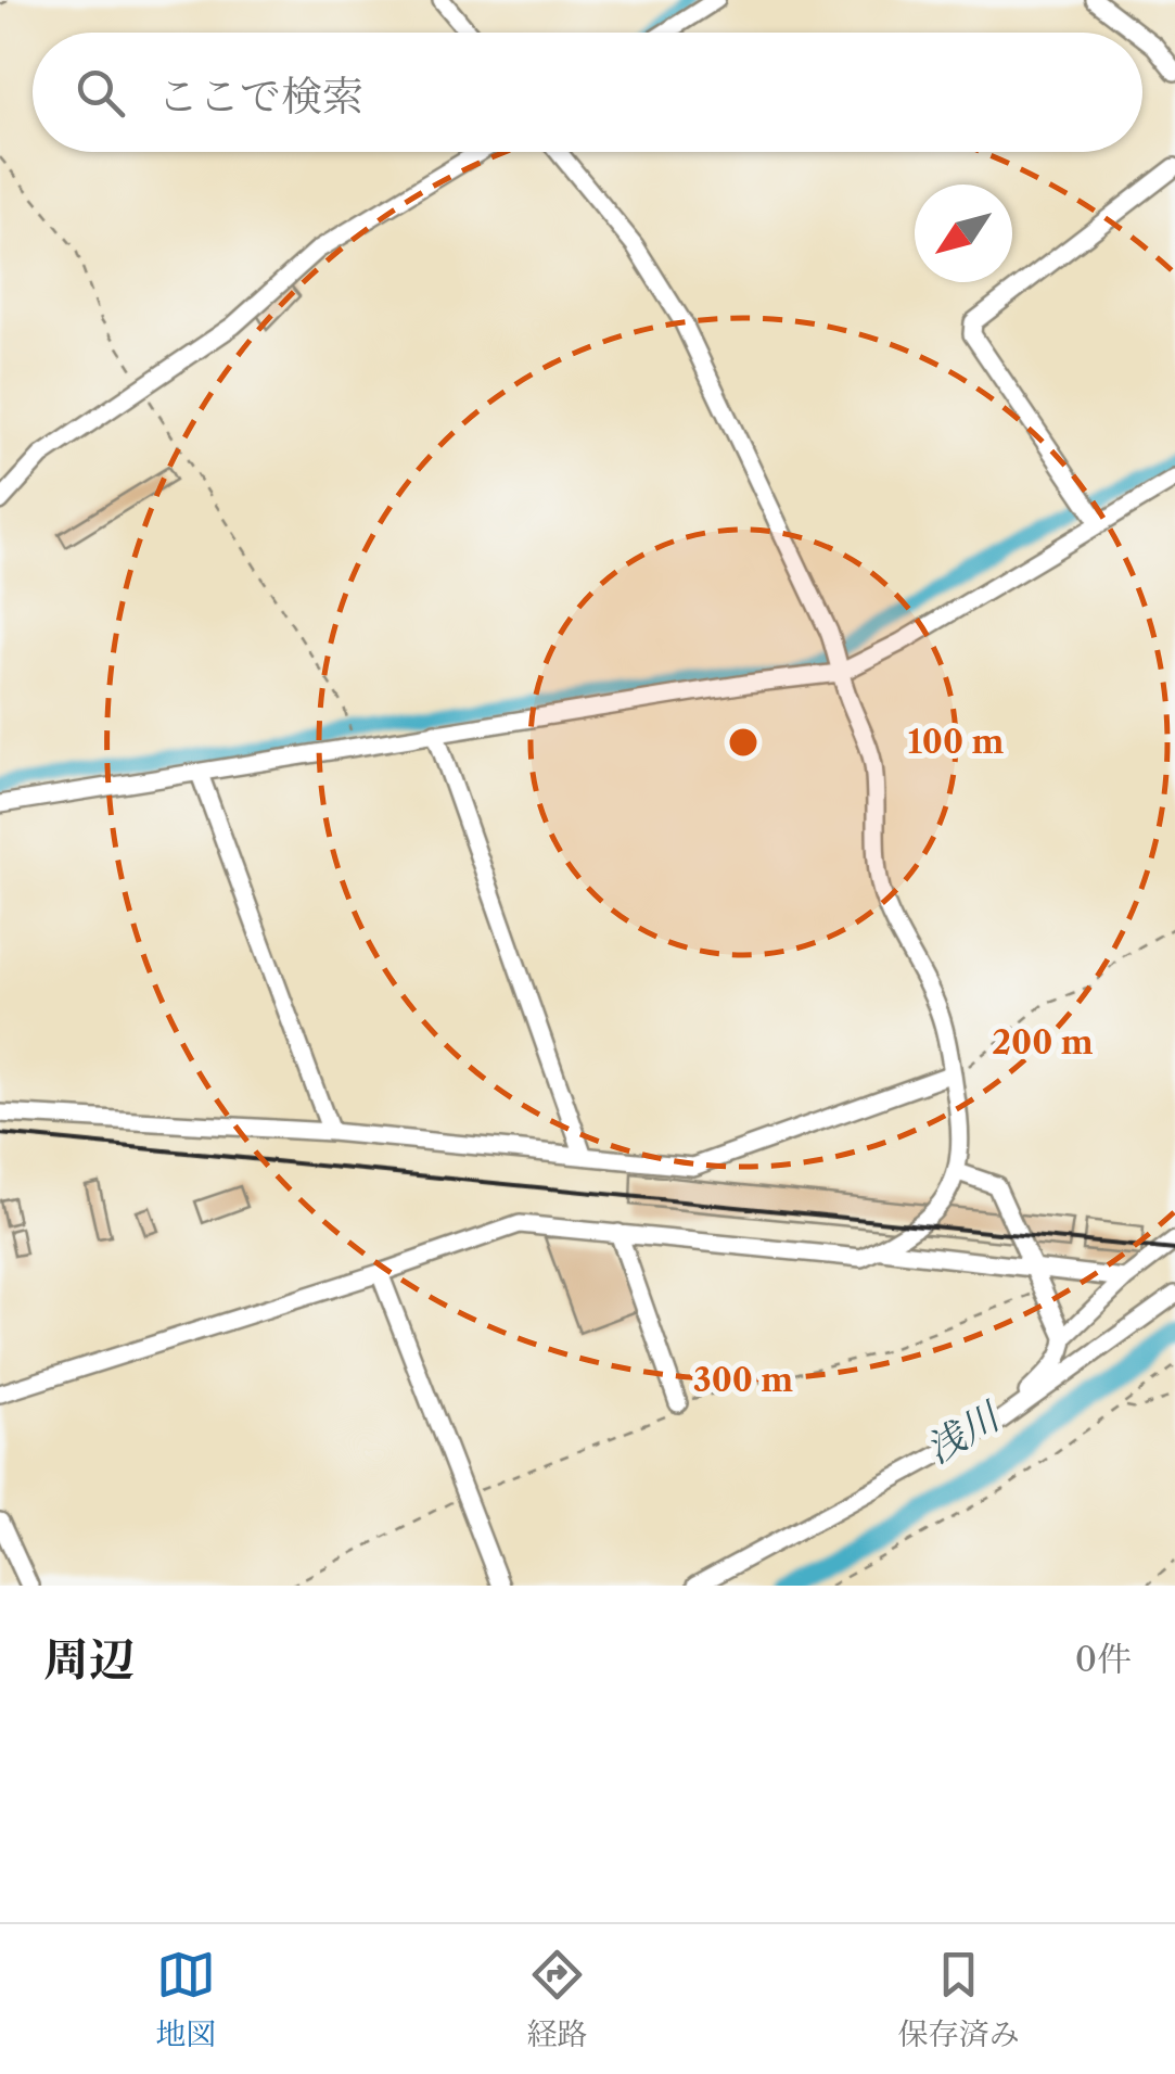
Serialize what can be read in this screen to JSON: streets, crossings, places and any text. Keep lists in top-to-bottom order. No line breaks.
{"water":["浅川"],"north":"bottom left","page":{"search":"ここで検索","heading":["周辺","0件"],"nav":["地図","経路","保存済み"]},"rings":["100 m","200 m","300 m"]}
